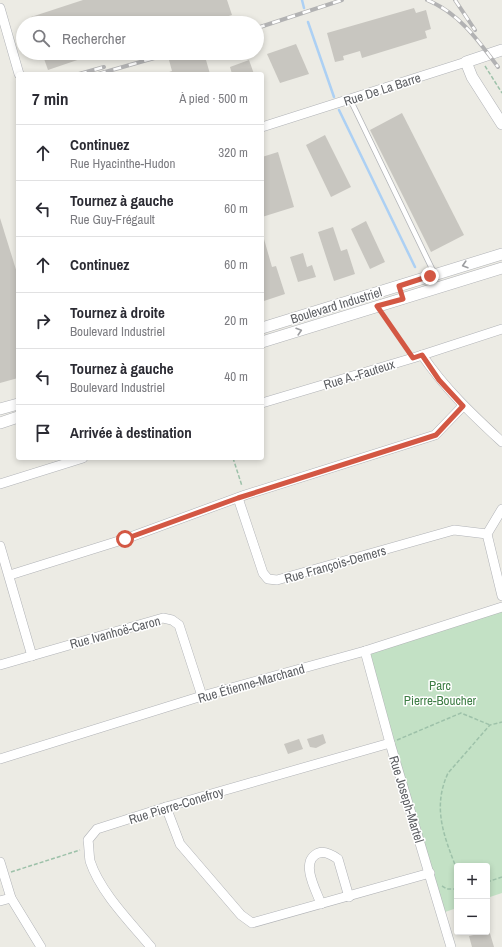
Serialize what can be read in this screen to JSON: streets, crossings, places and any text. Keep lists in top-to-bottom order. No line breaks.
{"streets":{"street":["Rue De La Barre","Boulevard Industriel","Rue A.-Fauteux","Rue François-Demers","Rue Ivanhoë-Caron","Rue Étienne-Marchand","Rue Joseph-Martel","Rue Pierre-Conefroy"]},"crossings":[["Rue Ivanhoë-Caron","Rue Étienne-Marchand"],["Rue Étienne-Marchand","Rue Joseph-Martel"],["Rue Joseph-Martel","Rue Pierre-Conefroy"]],"parks":["Parc Pierre-Boucher"],"page":{"search":"Rechercher","heading":["7 min","À pied · 500 m"],"list":[["Continuez","Rue Hyacinthe-Hudon","320 m"],["Tournez à gauche","Rue Guy-Frégault","60 m"],["Continuez","60 m"],["Tournez à droite","Boulevard Industriel","20 m"],["Tournez à gauche","Boulevard Industriel","40 m"],"Arrivée à destination"],"map_buttons":["+","−"]}}
